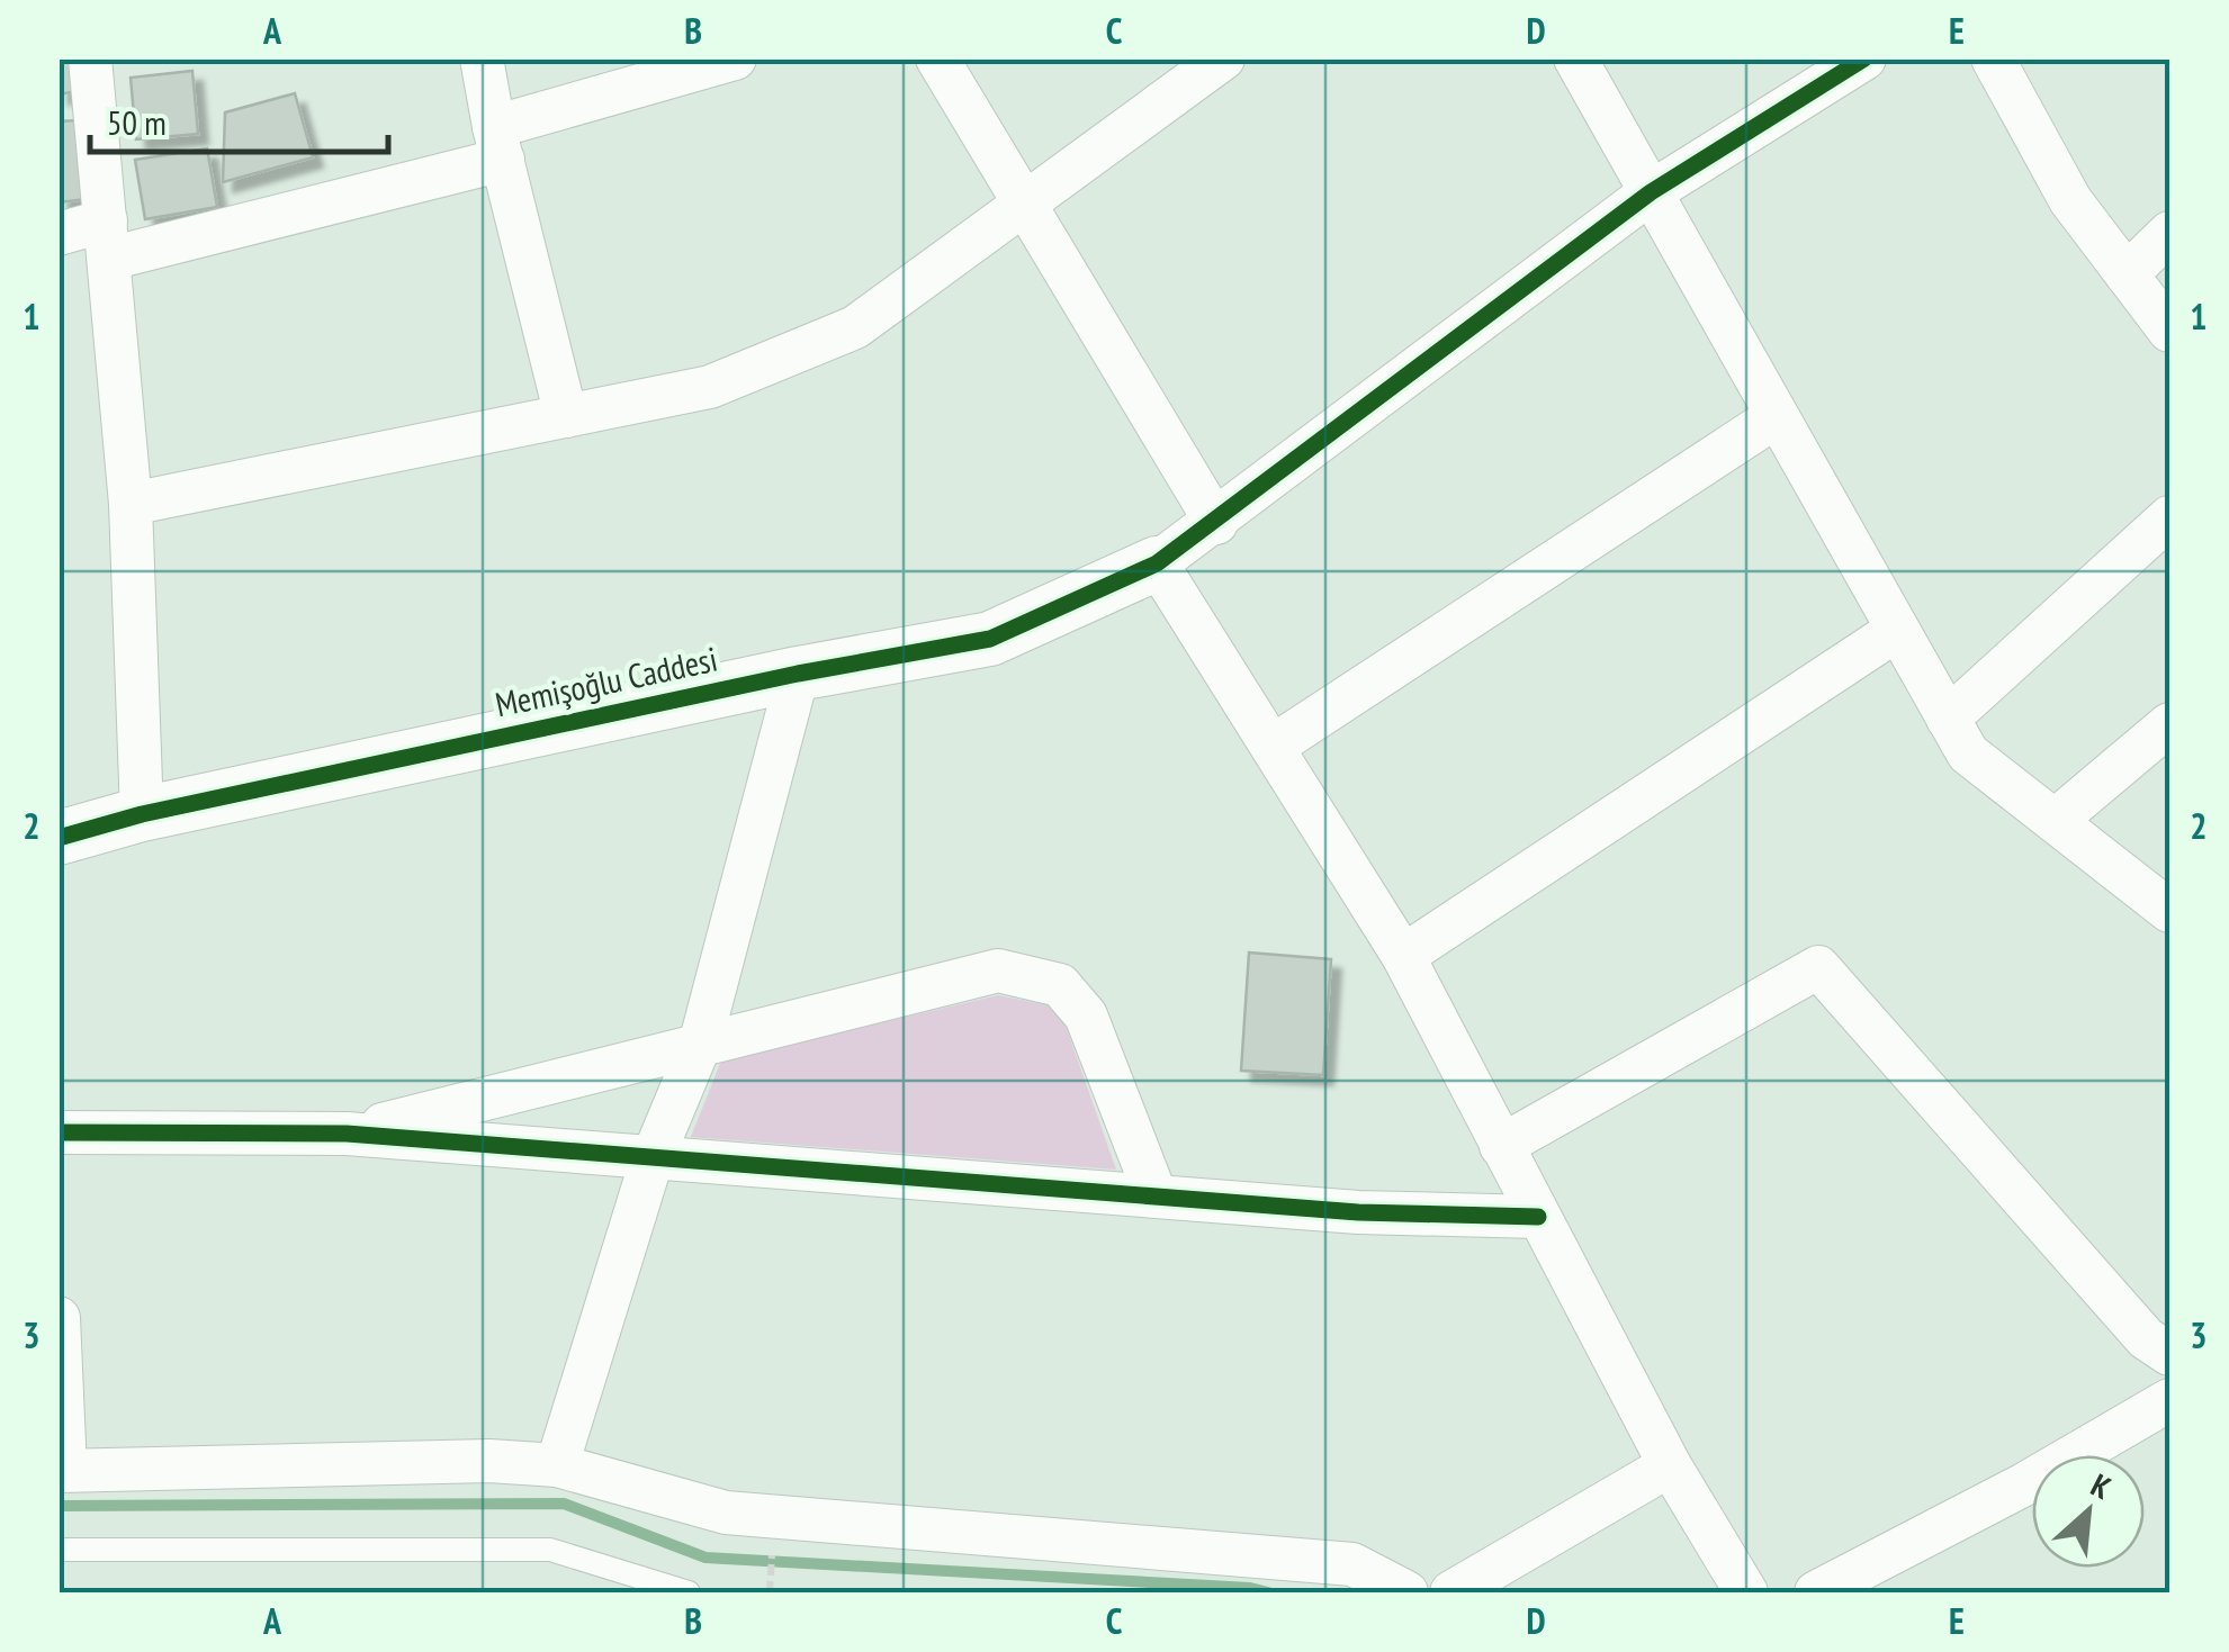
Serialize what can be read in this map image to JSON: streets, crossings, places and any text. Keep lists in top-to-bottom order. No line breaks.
{"streets":{"street":["Memişoğlu Caddesi"]},"scale_bar":"50 m","north":"top right","grid":{"columns":["A","B","C","D","E"],"rows":["1","2","3"]}}
